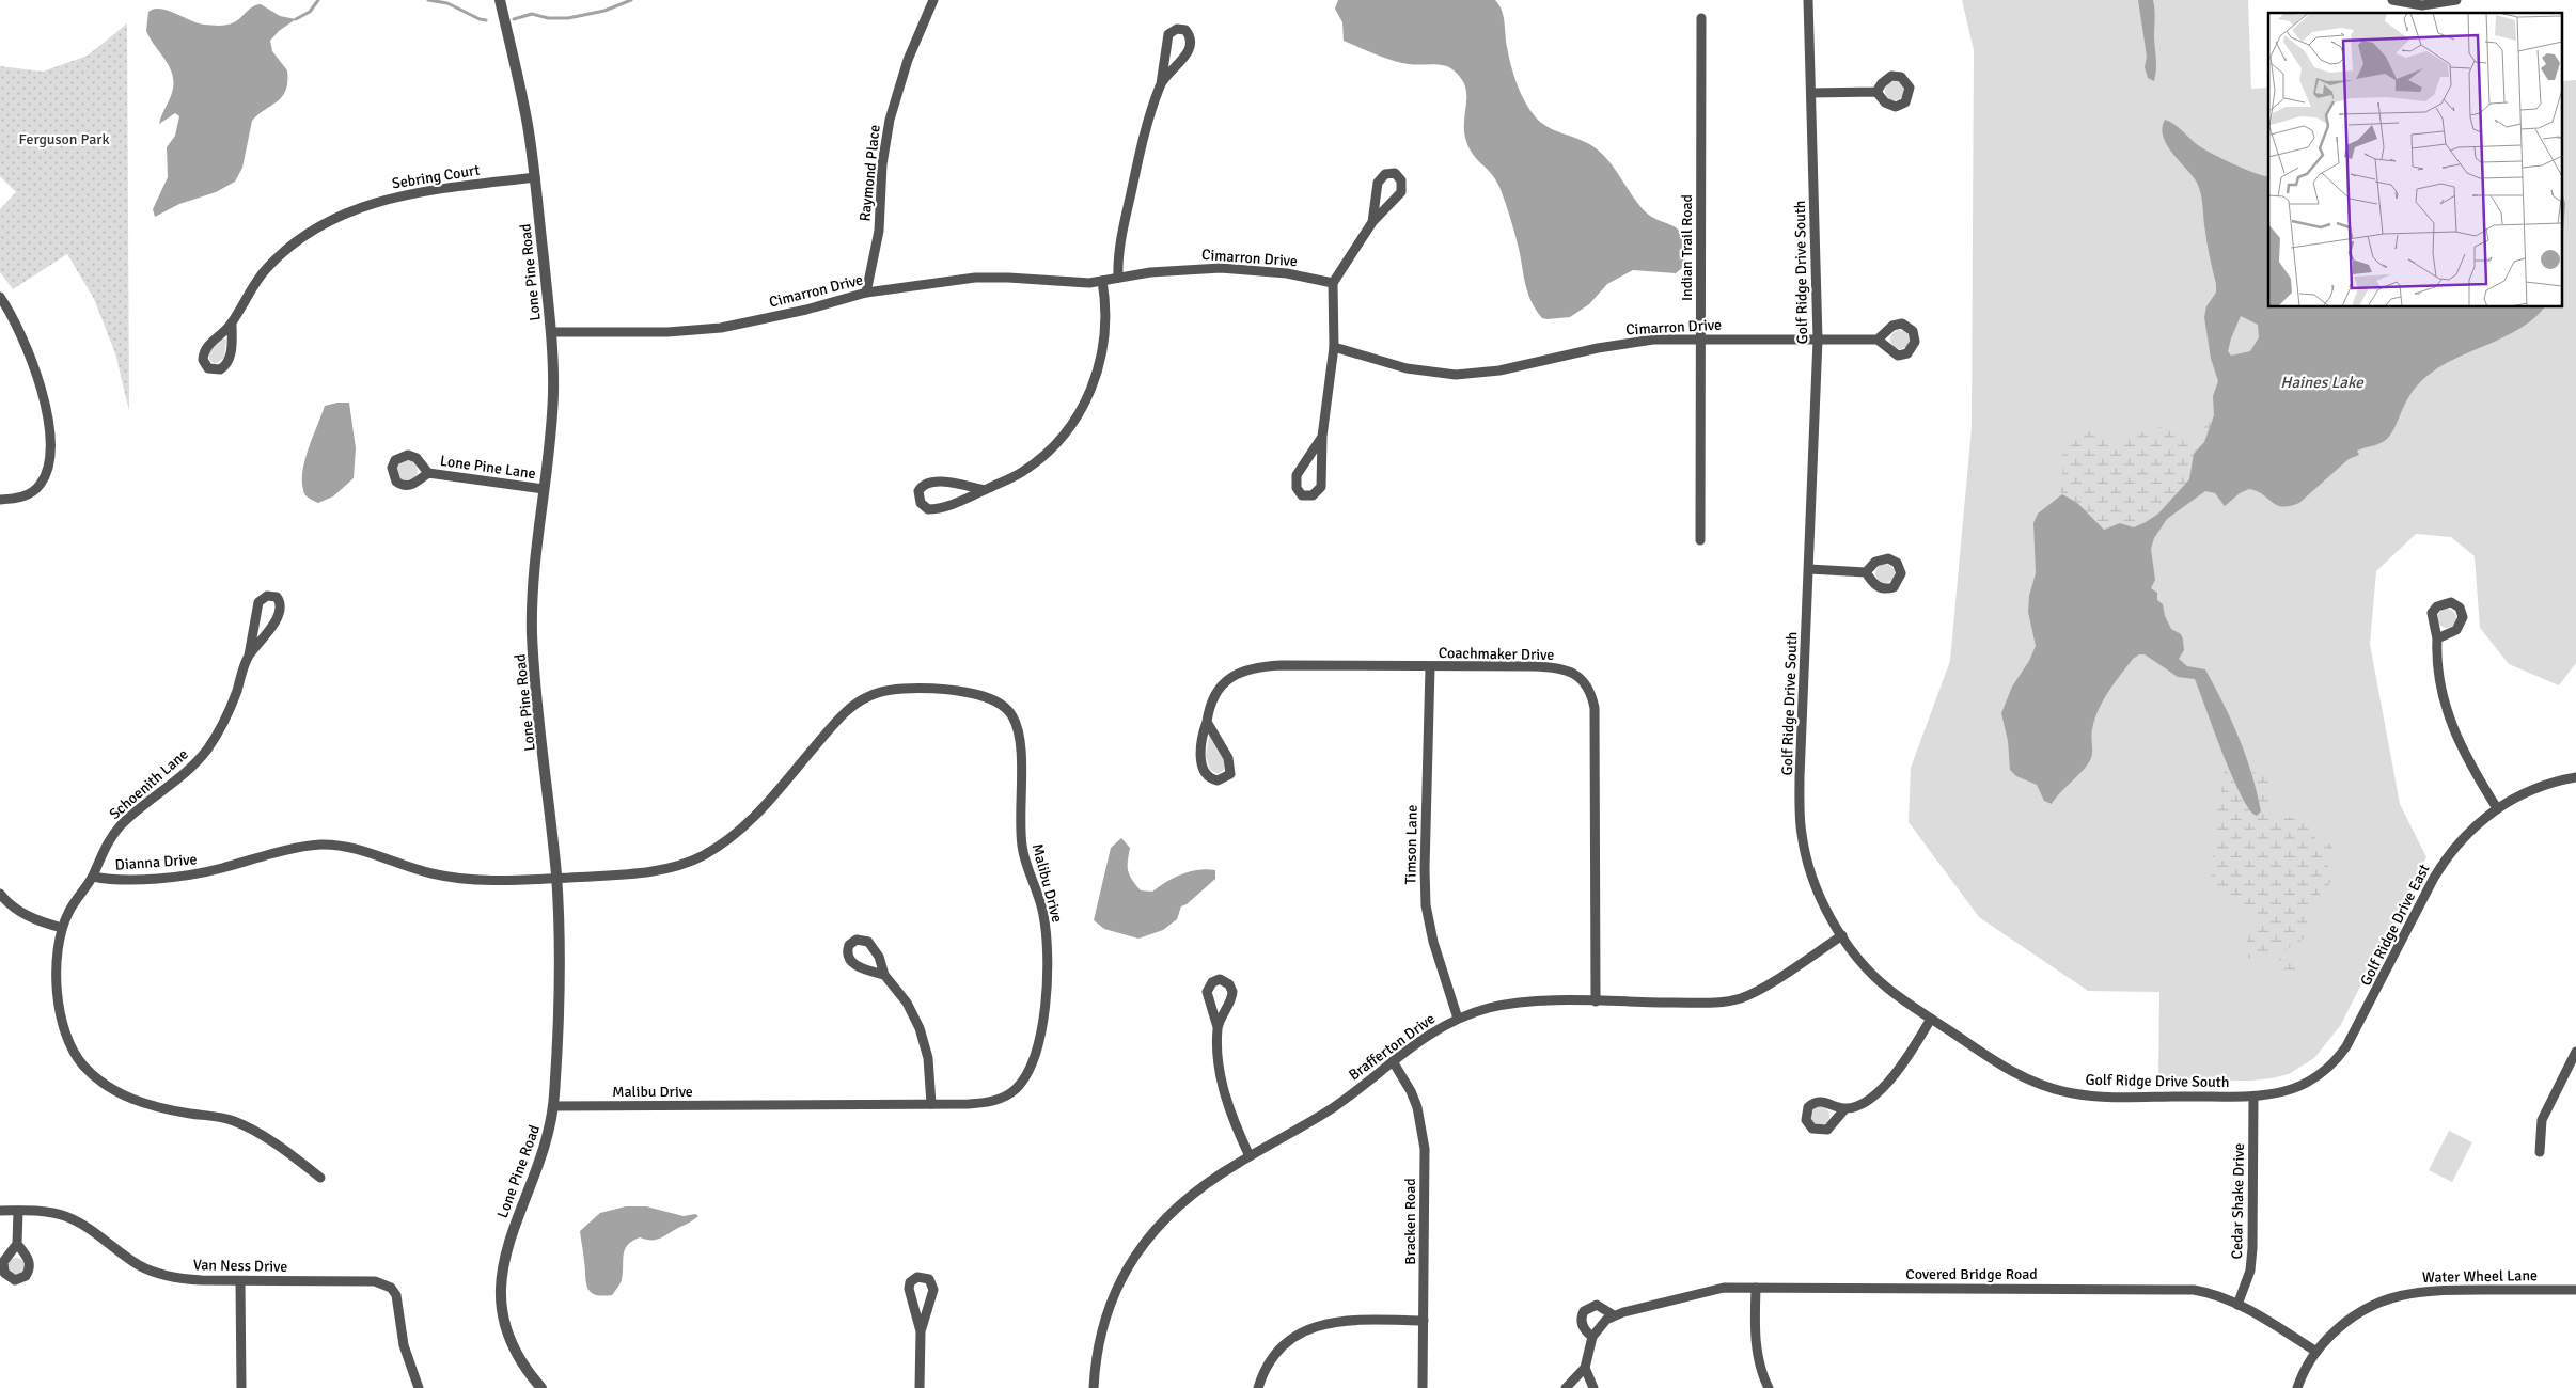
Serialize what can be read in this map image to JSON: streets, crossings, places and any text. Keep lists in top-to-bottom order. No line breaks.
{"streets":{"street":["Raymond Place","Sebring Court","Indian Trail Road","Cimarron Drive","Lone Pine Road","Golf Ridge Drive South","Lone Pine Lane","Coachmaker Drive","Schoenith Lane","Timson Lane","Dianna Drive","Malibu Drive","Golf Ridge Drive East","Brafferton Drive","Cedar Shake Drive","Bracken Road","Van Ness Drive","Covered Bridge Road","Water Wheel Lane"]},"crossings":[["Raymond Place","Cimarron Drive"],["Sebring Court","Lone Pine Road"],["Indian Trail Road","Cimarron Drive"],["Cimarron Drive","Lone Pine Road"],["Cimarron Drive","Golf Ridge Drive South"],["Lone Pine Road","Lone Pine Lane"],["Lone Pine Road","Dianna Drive"],["Lone Pine Road","Malibu Drive"],["Golf Ridge Drive South","Golf Ridge Drive East"],["Golf Ridge Drive South","Brafferton Drive"],["Golf Ridge Drive South","Cedar Shake Drive"],["Coachmaker Drive","Timson Lane"],["Coachmaker Drive","Brafferton Drive"],["Schoenith Lane","Dianna Drive"],["Timson Lane","Brafferton Drive"],["Dianna Drive","Malibu Drive"],["Golf Ridge Drive East","Cedar Shake Drive"],["Brafferton Drive","Bracken Road"],["Cedar Shake Drive","Covered Bridge Road"],["Covered Bridge Road","Water Wheel Lane"]],"water":["Haines Lake"],"parks":["Ferguson Park"]}
